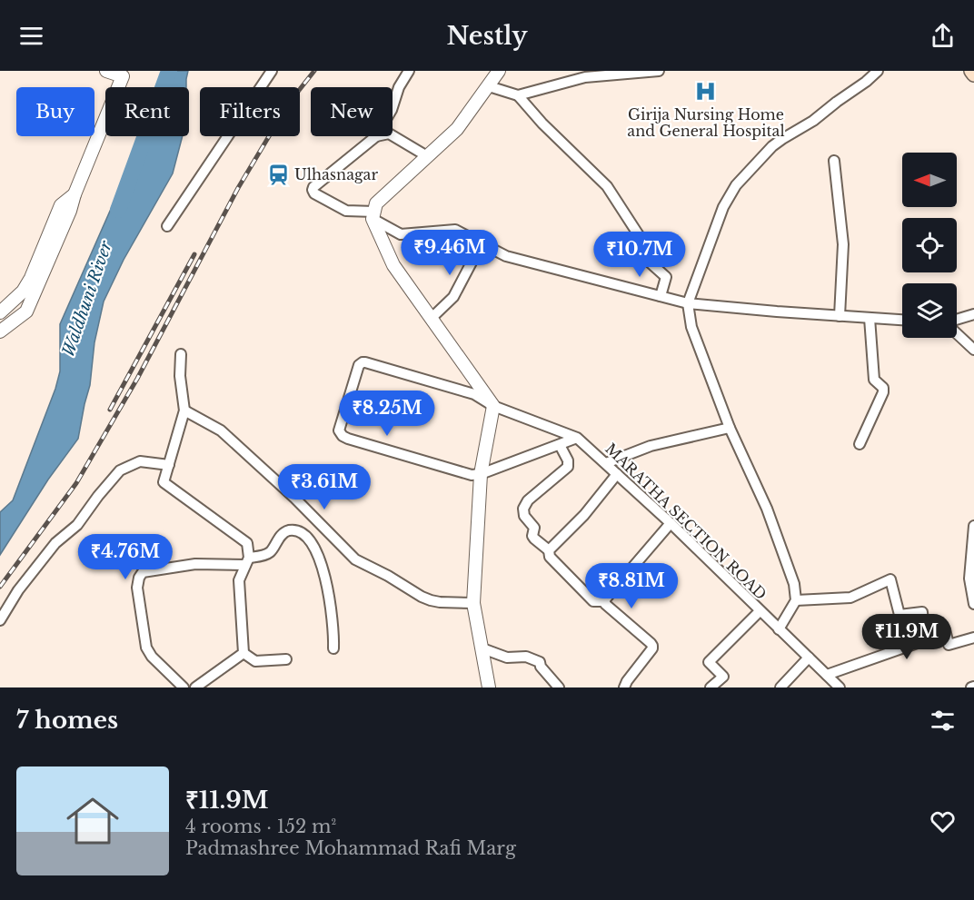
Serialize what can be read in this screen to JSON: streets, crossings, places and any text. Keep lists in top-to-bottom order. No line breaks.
{"streets":{"street":["MARATHA SECTION ROAD"]},"water":["Waldhuni River"],"places":{"hospital":["Girija Nursing Home and General Hospital"],"station":["Ulhasnagar"]},"north":"left","page":{"header":"Nestly","chip":["Buy","Rent","Filters","New"],"price":["₹9.46M","₹10.7M","₹8.25M","₹3.61M","₹4.76M","₹8.81M","₹11.9M"],"heading":"7 homes","list":[{"name":"₹11.9M","note":"4 rooms · 152 m² · Padmashree Mohammad Rafi Marg"}]}}
